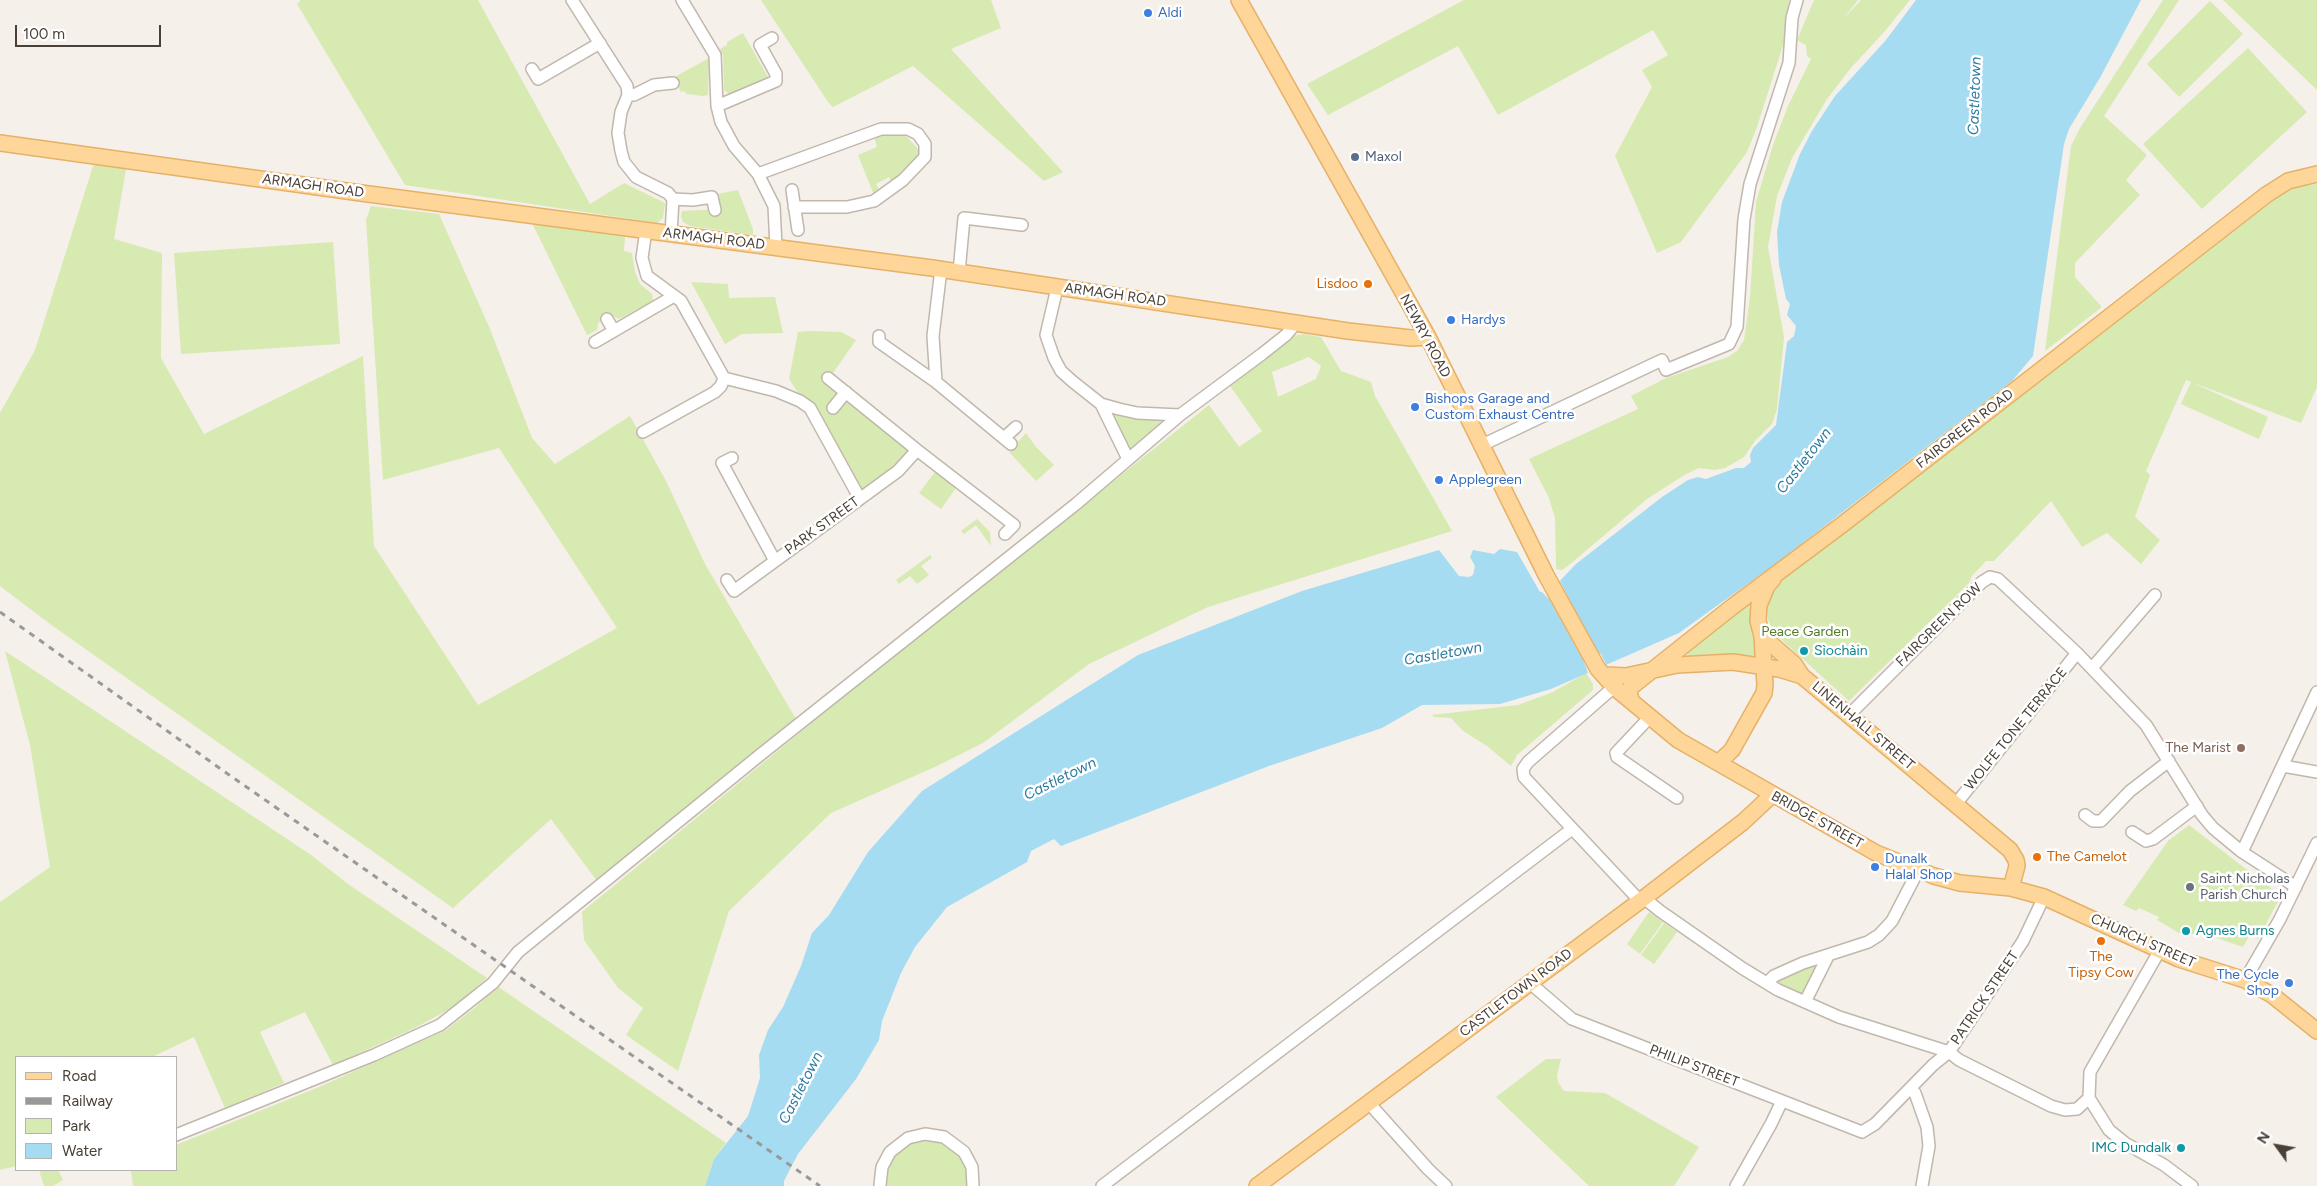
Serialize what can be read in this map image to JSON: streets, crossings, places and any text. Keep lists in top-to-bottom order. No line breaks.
{"streets":{"main road":["ARMAGH ROAD","NEWRY ROAD","FAIRGREEN ROAD","LINENHALL STREET","BRIDGE STREET","CHURCH STREET","CASTLETOWN ROAD"],"street":["PARK STREET","FAIRGREEN ROW","WOLFE TONE TERRACE","PATRICK STREET","PHILIP STREET"]},"crossings":[["ARMAGH ROAD","NEWRY ROAD"],["NEWRY ROAD","BRIDGE STREET"],["FAIRGREEN ROAD","LINENHALL STREET"],["FAIRGREEN ROAD","BRIDGE STREET"],["FAIRGREEN ROW","LINENHALL STREET"],["FAIRGREEN ROW","WOLFE TONE TERRACE"],["LINENHALL STREET","WOLFE TONE TERRACE"],["LINENHALL STREET","BRIDGE STREET"],["BRIDGE STREET","CHURCH STREET"],["BRIDGE STREET","CASTLETOWN ROAD"],["BRIDGE STREET","PATRICK STREET"],["CHURCH STREET","PATRICK STREET"],["CASTLETOWN ROAD","PHILIP STREET"],["PATRICK STREET","PHILIP STREET"]],"water":["Castletown"],"parks":["Peace Garden"],"places":["Aldi","Maxol","Lisdoo","Hardys","Bishops Garage and Custom Exhaust Centre","Applegreen","Sìochàin","The Marist","The Camelot","Dunalk Halal Shop","Saint Nicholas Parish Church","Agnes Burns","The Tipsy Cow","The Cycle Shop","IMC Dundalk"],"legend":["Road","Railway","Park","Water"],"scale_bar":"100 m","north":"top left"}
